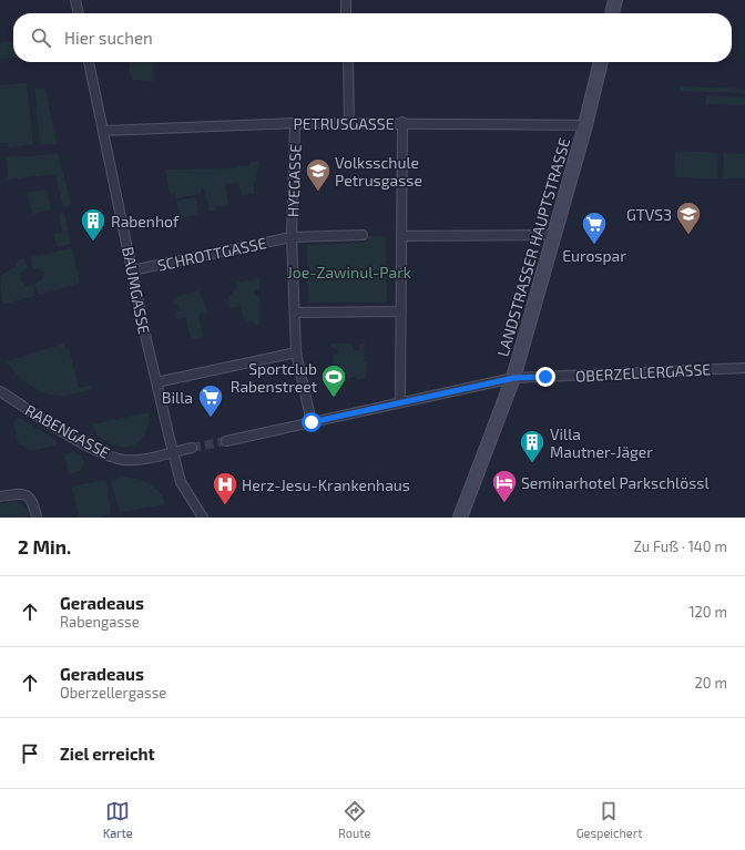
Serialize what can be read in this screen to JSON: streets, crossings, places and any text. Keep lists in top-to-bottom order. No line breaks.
{"streets":{"main road":["LANDSTRASSER HAUPTSTRASSE"],"street":["PETRUSGASSE","HYEGASSE","SCHROTTGASSE","BAUMGASSE","OBERZELLERGASSE","RABENGASSE"]},"crossings":[["PETRUSGASSE","HYEGASSE"],["PETRUSGASSE","LANDSTRASSER HAUPTSTRASSE"],["PETRUSGASSE","BAUMGASSE"],["HYEGASSE","SCHROTTGASSE"],["LANDSTRASSER HAUPTSTRASSE","OBERZELLERGASSE"],["SCHROTTGASSE","BAUMGASSE"],["BAUMGASSE","RABENGASSE"]],"parks":["Joe-Zawinul-Park"],"places":{"school or university":["Volksschule Petrusgasse","GTVS3"],"building":["Rabenhof","Villa Mautner-Jäger"],"supermarket":["Eurospar","Billa"],"sports":["Sportclub Rabenstreet"],"hotel":["Seminarhotel Parkschlössl"],"hospital":["Herz-Jesu-Krankenhaus"]},"page":{"search":"Hier suchen","heading":["2 Min.","Zu Fuß · 140 m"],"list":[["Geradeaus","Rabengasse","120 m"],["Geradeaus","Oberzellergasse","20 m"],"Ziel erreicht"],"nav":["Karte","Route","Gespeichert"]}}
